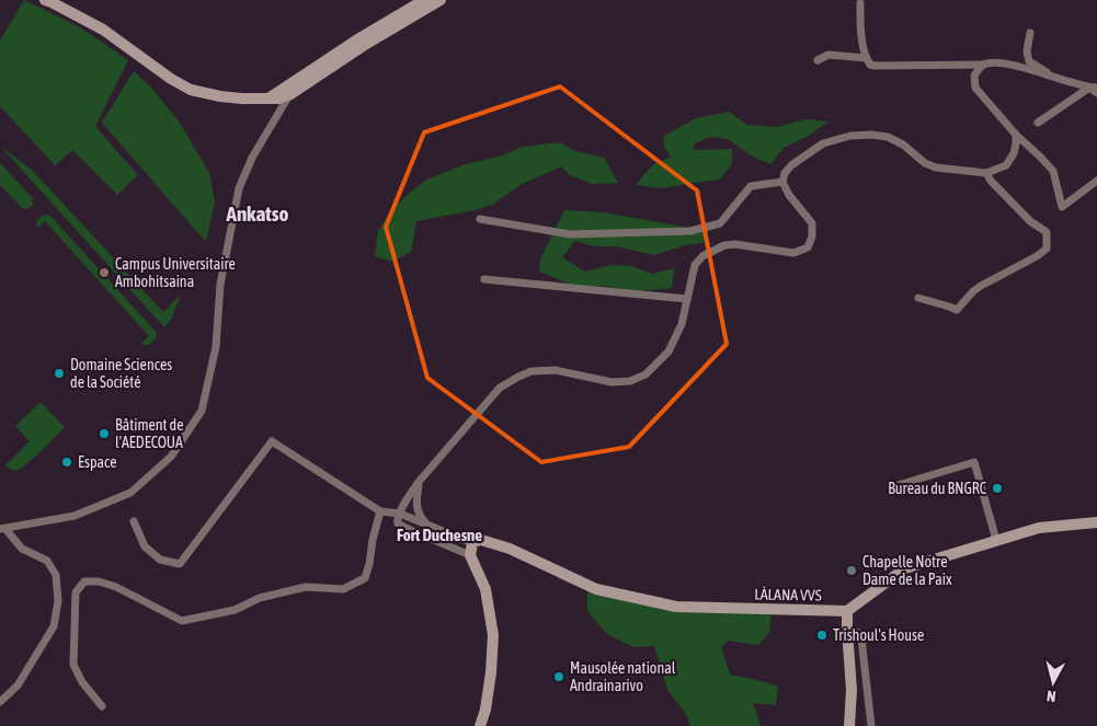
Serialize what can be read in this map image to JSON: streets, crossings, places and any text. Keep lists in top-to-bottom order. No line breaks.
{"streets":{"main road":["LÀLANA VVS"]},"districts":["Ankatso","Fort Duchesne"],"places":["Campus Universitaire Ambohitsaina","Domaine Sciences de la Société","Bâtiment de l'AEDECOUA","Espace","Bureau du BNGRC","Chapelle Notre Dame de la Paix","Trishoul's House","Mausolée national Andrainarivo"],"north":"bottom"}
